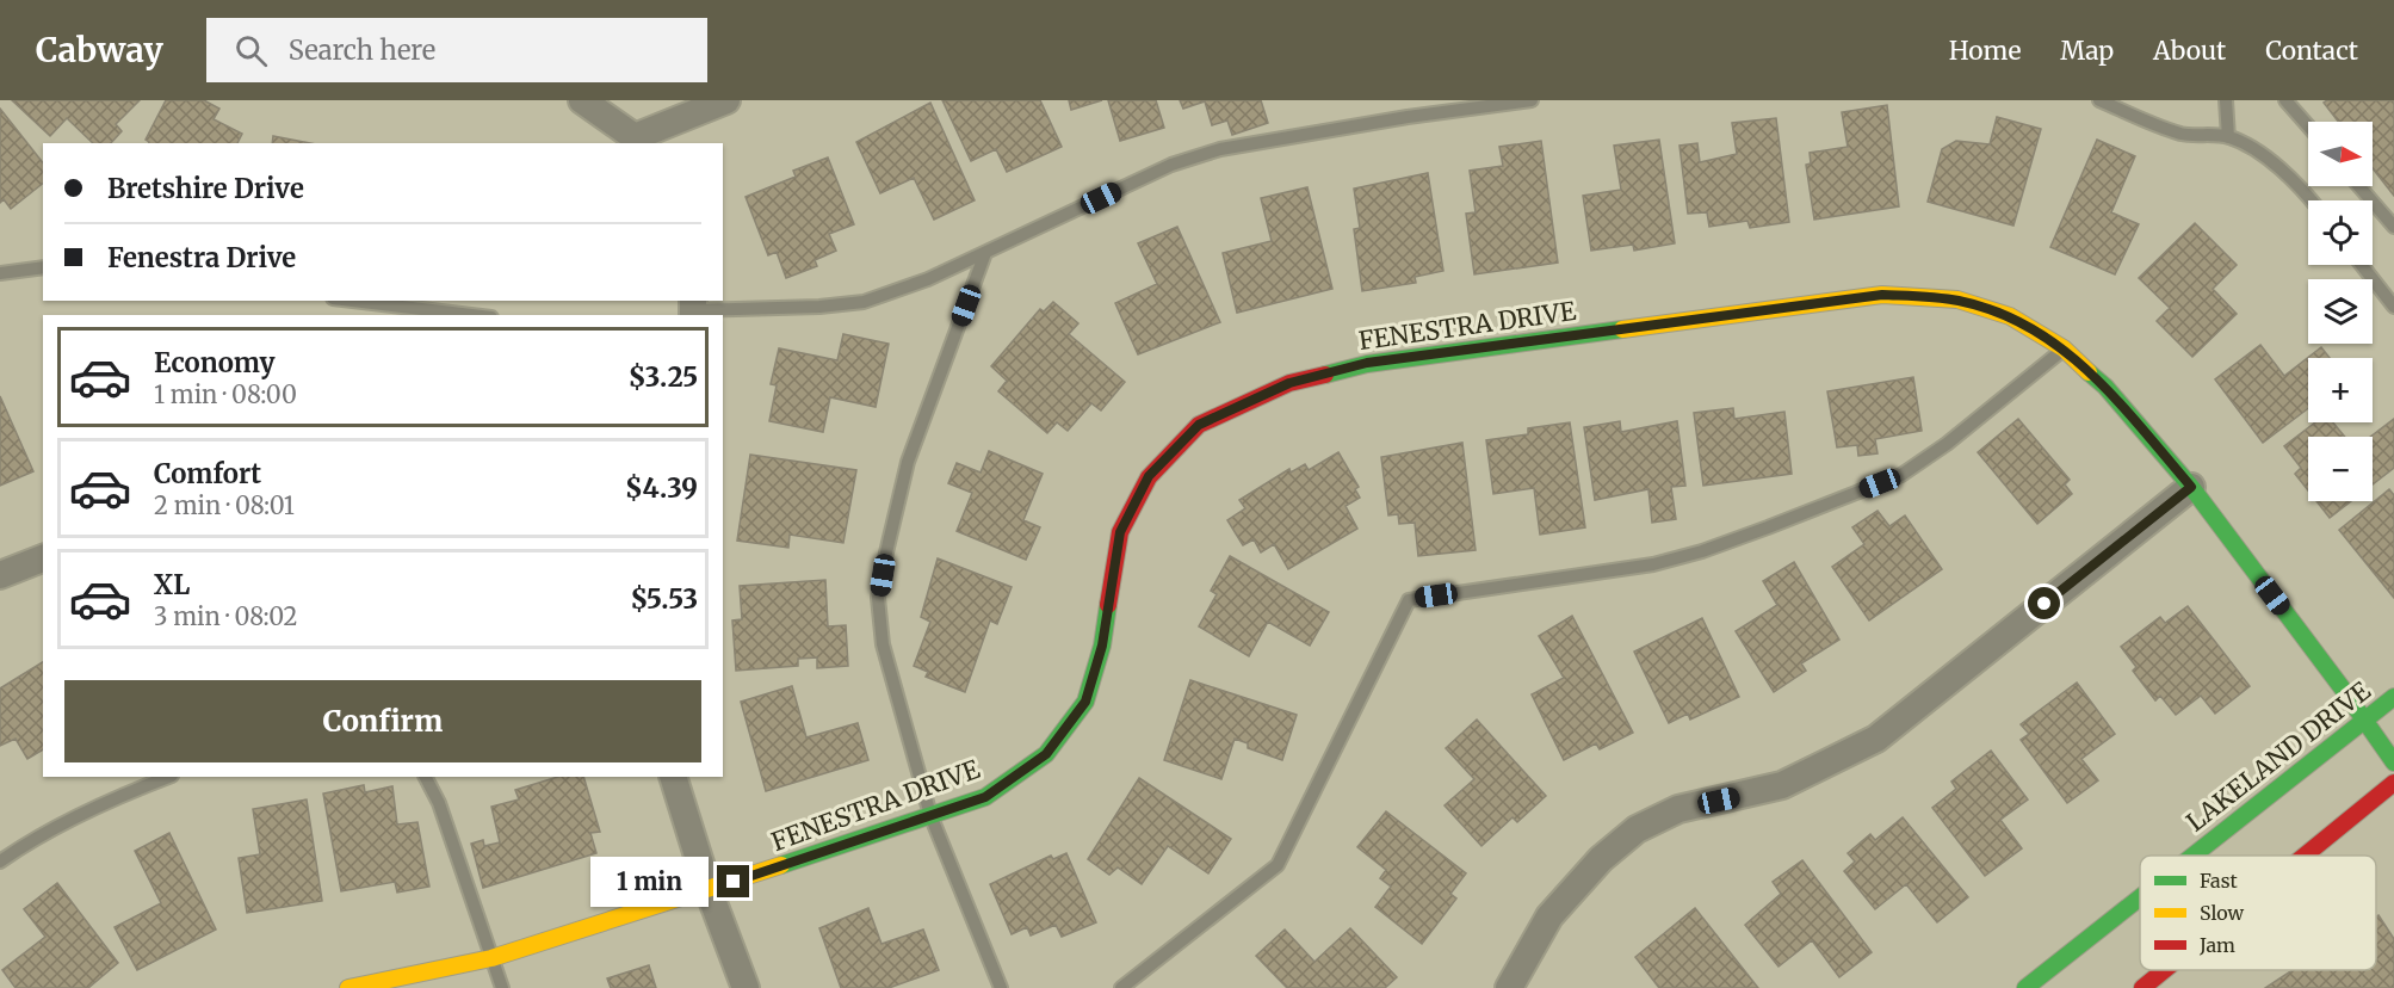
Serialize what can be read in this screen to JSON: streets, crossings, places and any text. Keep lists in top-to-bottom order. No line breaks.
{"streets":{"street":["FENESTRA DRIVE","LAKELAND DRIVE"]},"crossings":[["FENESTRA DRIVE","LAKELAND DRIVE"]],"legend":["Fast","Slow","Jam"],"north":"right","page":{"header":"Cabway","search":"Search here","nav":["Home","Map","About","Contact"],"map_buttons":["+","−"],"banner":["Bretshire Drive","Fenestra Drive"],"list":[{"name":"Economy","note":"1 min · 08:00","value":"$3.25"},{"name":"Comfort","note":"2 min · 08:01","value":"$4.39"},{"name":"XL","note":"3 min · 08:02","value":"$5.53"}],"buttons":"Confirm","bubble":"1 min"}}
